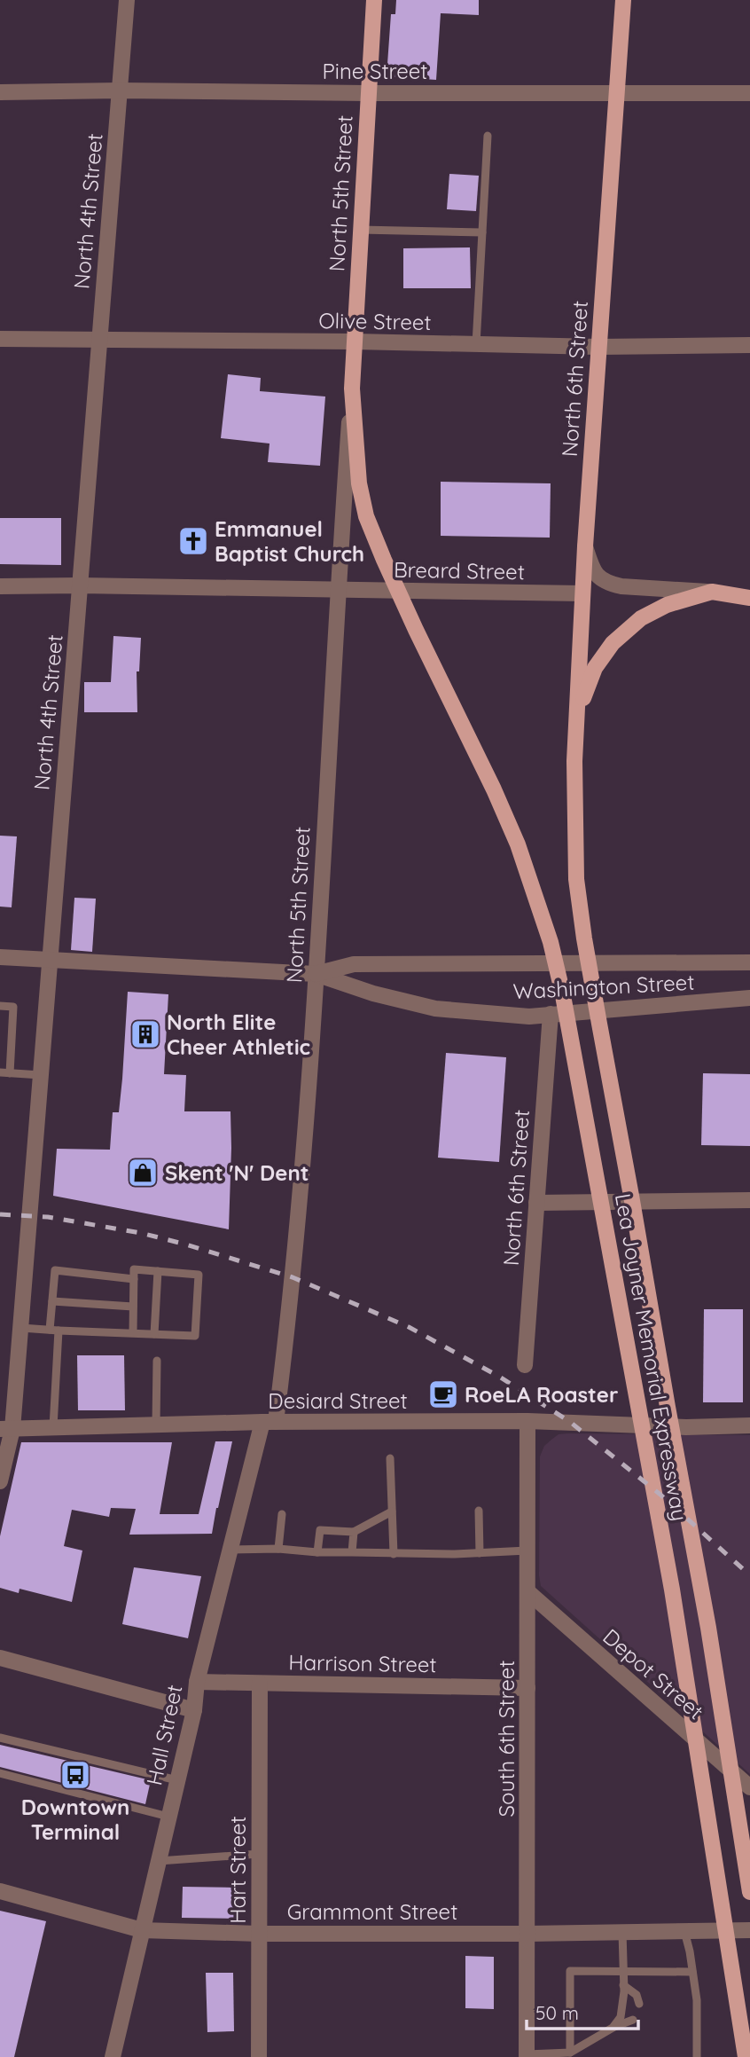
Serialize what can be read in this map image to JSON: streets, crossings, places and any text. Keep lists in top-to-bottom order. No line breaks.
{"streets":{"main road":["North 5th Street","North 6th Street","Lea Joyner Memorial Expressway"],"street":["Pine Street","North 4th Street","Olive Street","Breard Street","Washington Street","Desiard Street","Harrison Street","Depot Street","Hall Street","South 6th Street","Hart Street","Grammont Street"]},"crossings":[["Pine Street","North 5th Street"],["Pine Street","North 4th Street"],["Pine Street","North 6th Street"],["North 5th Street","Olive Street"],["North 5th Street","Breard Street"],["North 5th Street","Washington Street"],["North 5th Street","Lea Joyner Memorial Expressway"],["North 5th Street","Desiard Street"],["North 5th Street","Hall Street"],["North 4th Street","Olive Street"],["North 4th Street","Breard Street"],["North 4th Street","Washington Street"],["North 4th Street","Desiard Street"],["Olive Street","North 6th Street"],["North 6th Street","Breard Street"],["North 6th Street","Washington Street"],["North 6th Street","Lea Joyner Memorial Expressway"],["Desiard Street","Hall Street"],["Desiard Street","South 6th Street"],["Harrison Street","Hall Street"],["Harrison Street","South 6th Street"],["Harrison Street","Hart Street"],["Depot Street","South 6th Street"],["Hall Street","Grammont Street"],["South 6th Street","Grammont Street"],["Hart Street","Grammont Street"]],"places":{"church":["Emmanuel Baptist Church"],"building":["North Elite Cheer Athletic"],"shop":["Skent 'N' Dent"],"cafe":["RoeLA Roaster"],"bus stop":["Downtown Terminal"]},"scale_bar":"50 m"}
